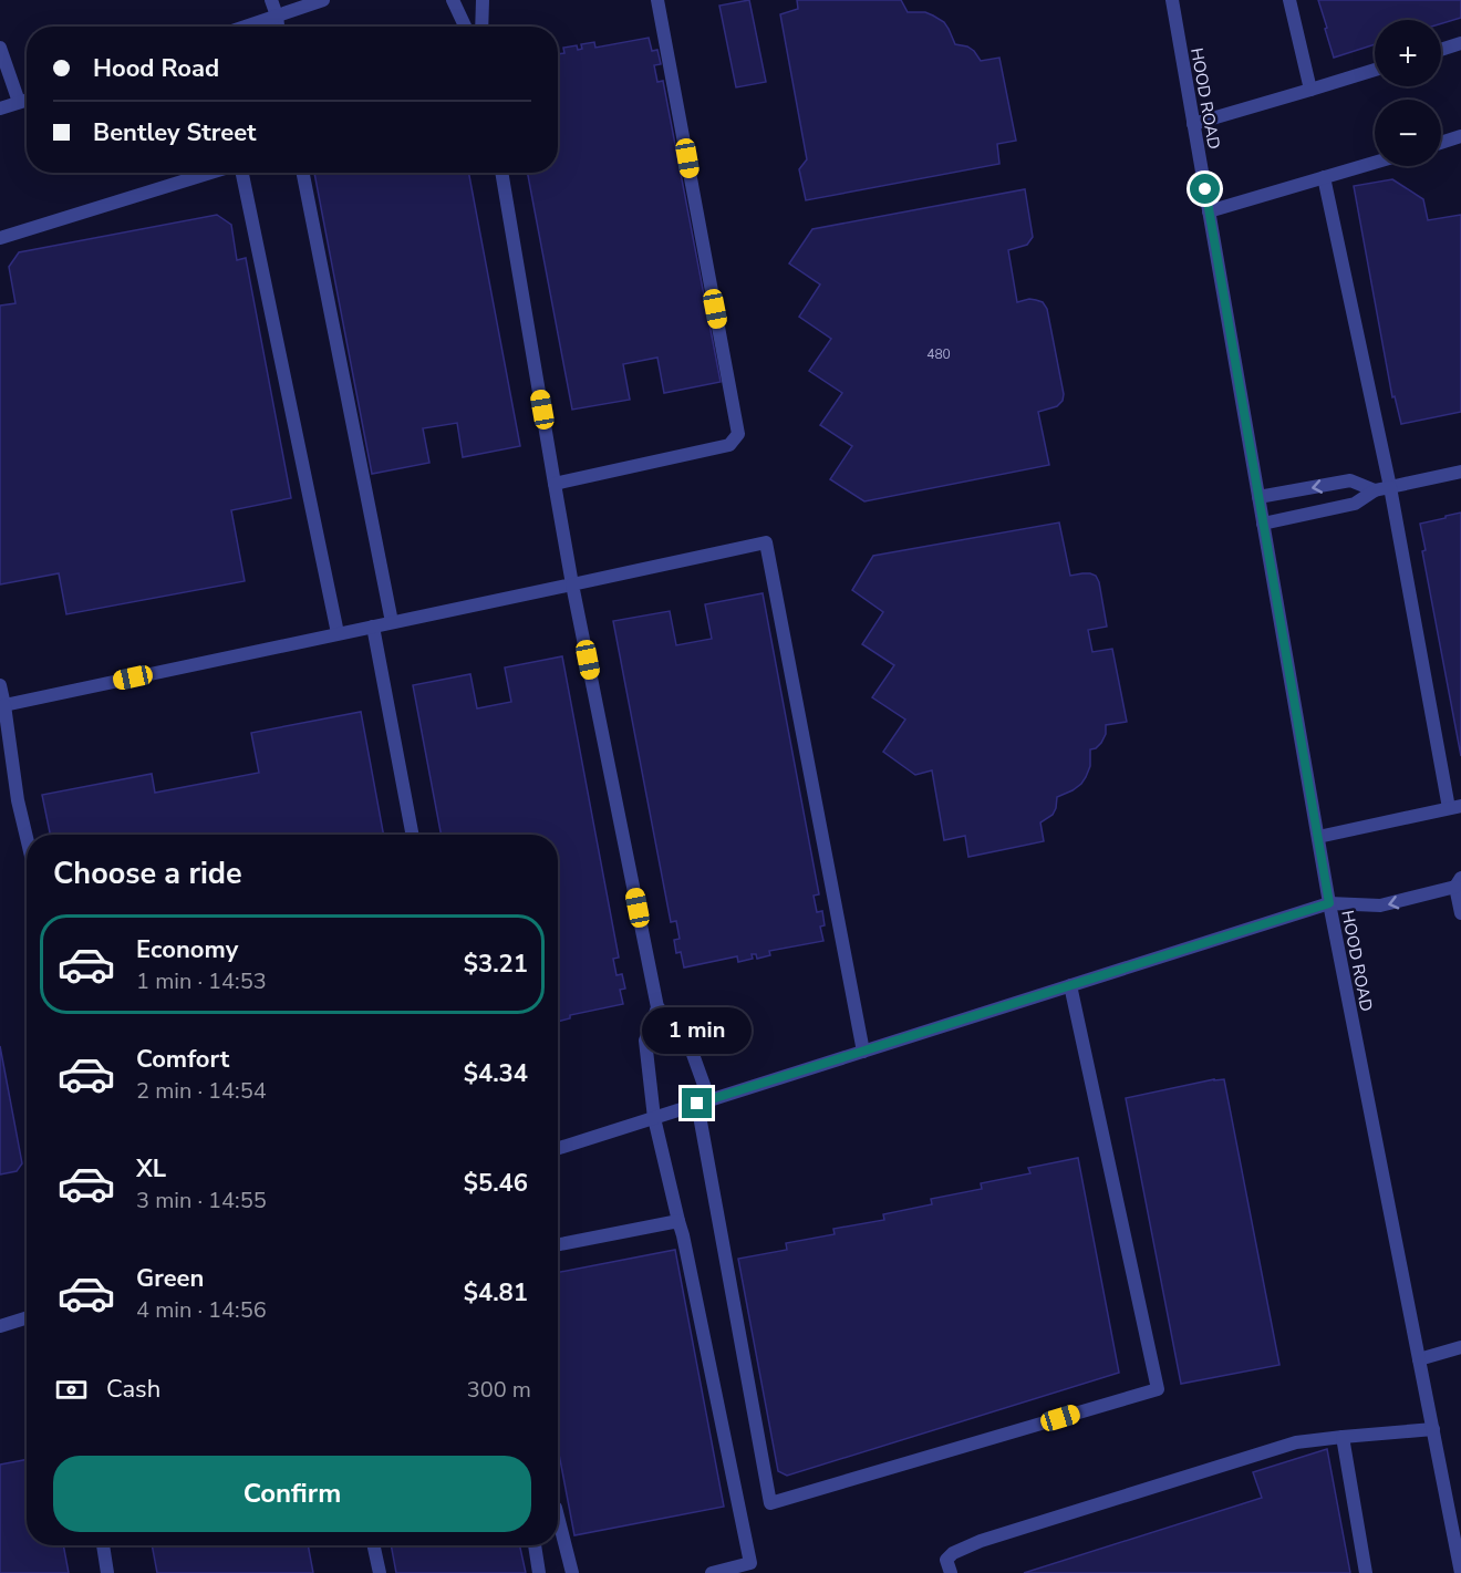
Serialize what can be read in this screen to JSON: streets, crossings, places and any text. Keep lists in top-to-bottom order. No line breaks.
{"streets":{"street":["HOOD ROAD"]},"house_numbers":["480"],"page":{"map_buttons":["+","−"],"banner":["Hood Road","Bentley Street"],"heading":"Choose a ride","list":[{"name":"Economy","note":"1 min · 14:53","value":"$3.21"},{"name":"Comfort","note":"2 min · 14:54","value":"$4.34"},{"name":"XL","note":"3 min · 14:55","value":"$5.46"},{"name":"Green","note":"4 min · 14:56","value":"$4.81"}],"bubble":"1 min","pay":["Cash","300 m"],"buttons":"Confirm"}}
